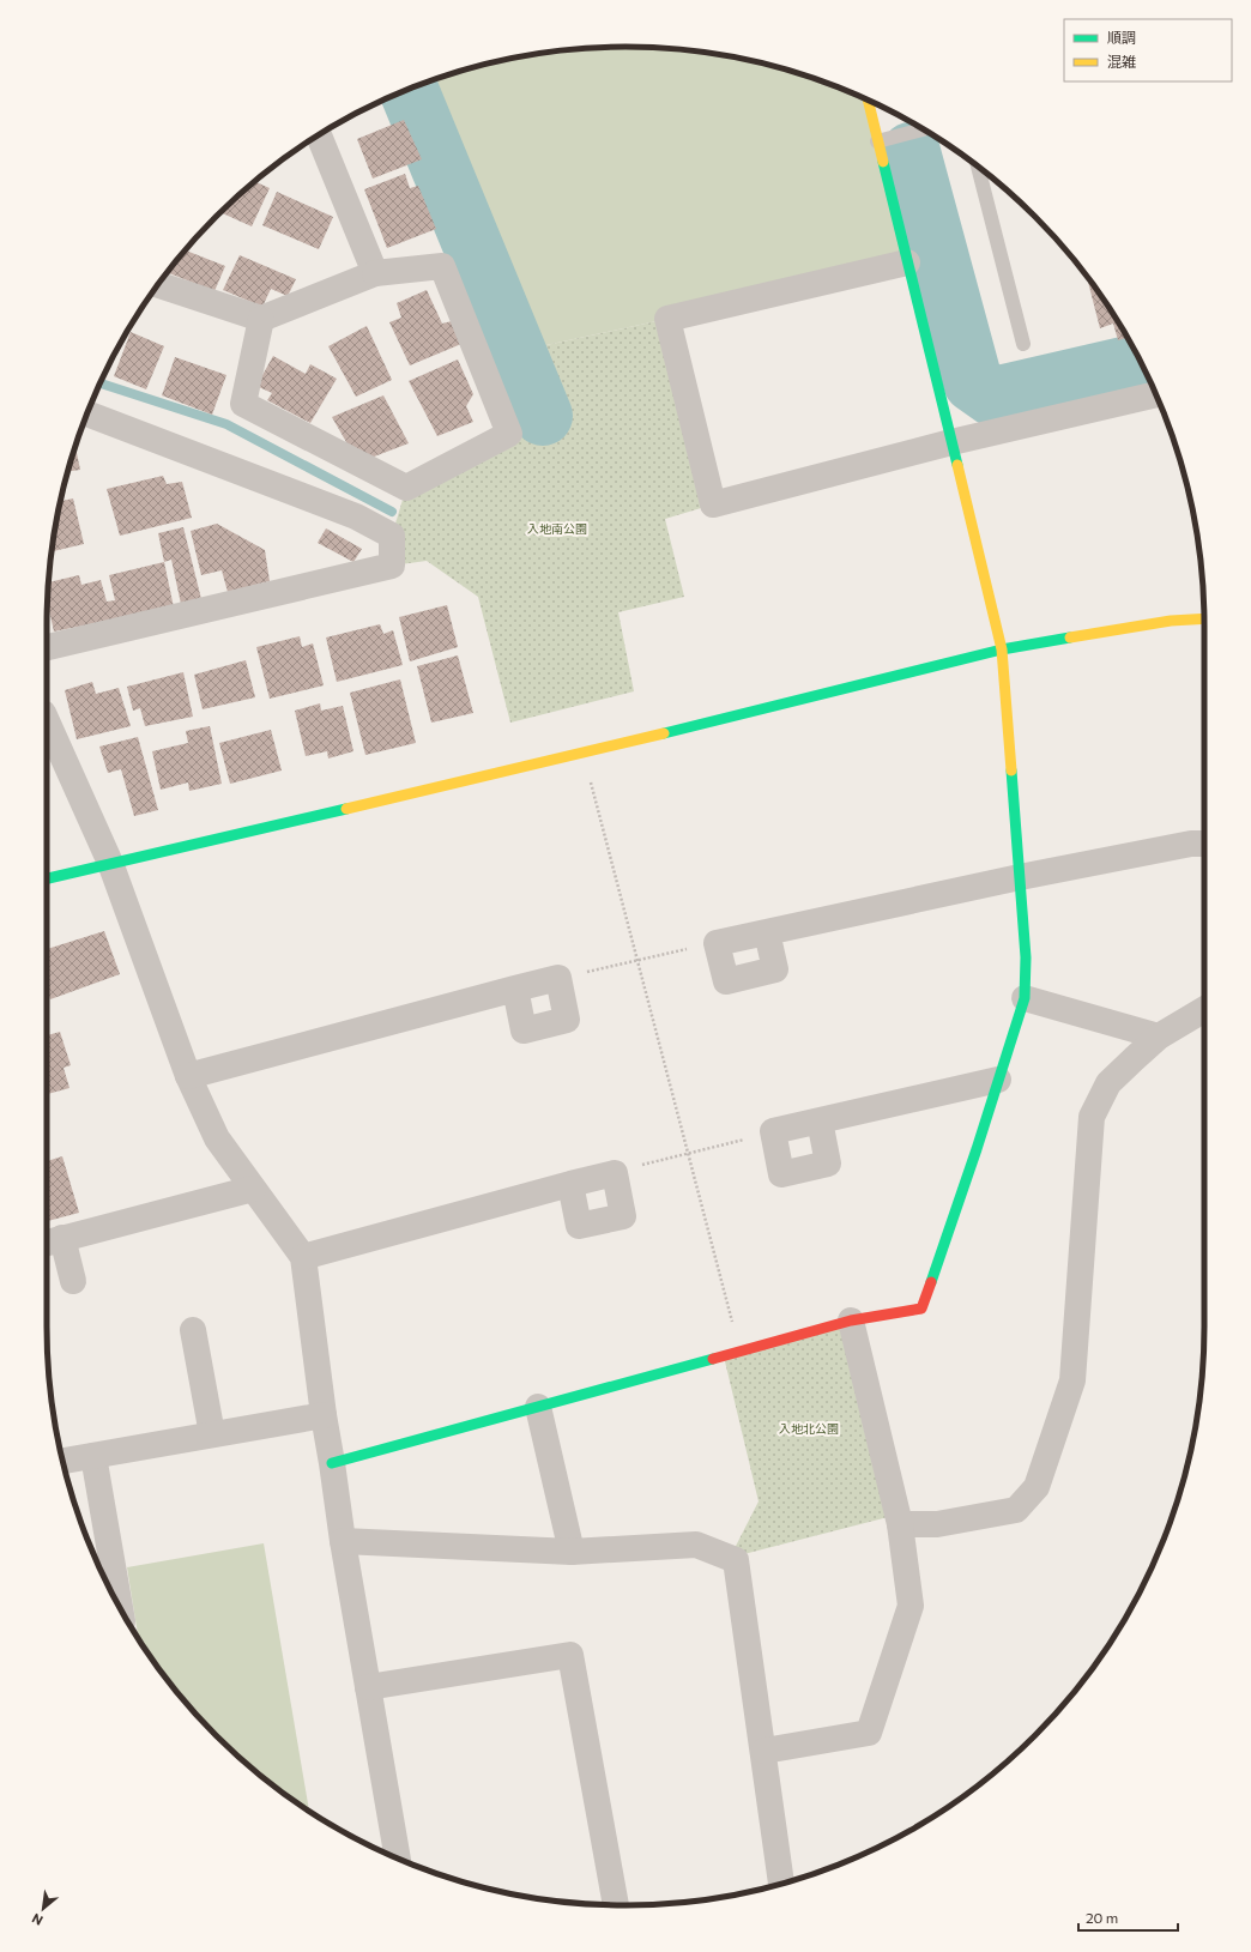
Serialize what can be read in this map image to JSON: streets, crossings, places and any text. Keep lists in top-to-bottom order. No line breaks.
{"parks":["入地南公園","入地北公園"],"legend":["順調","混雑"],"scale_bar":"20 m","north":"bottom left"}
